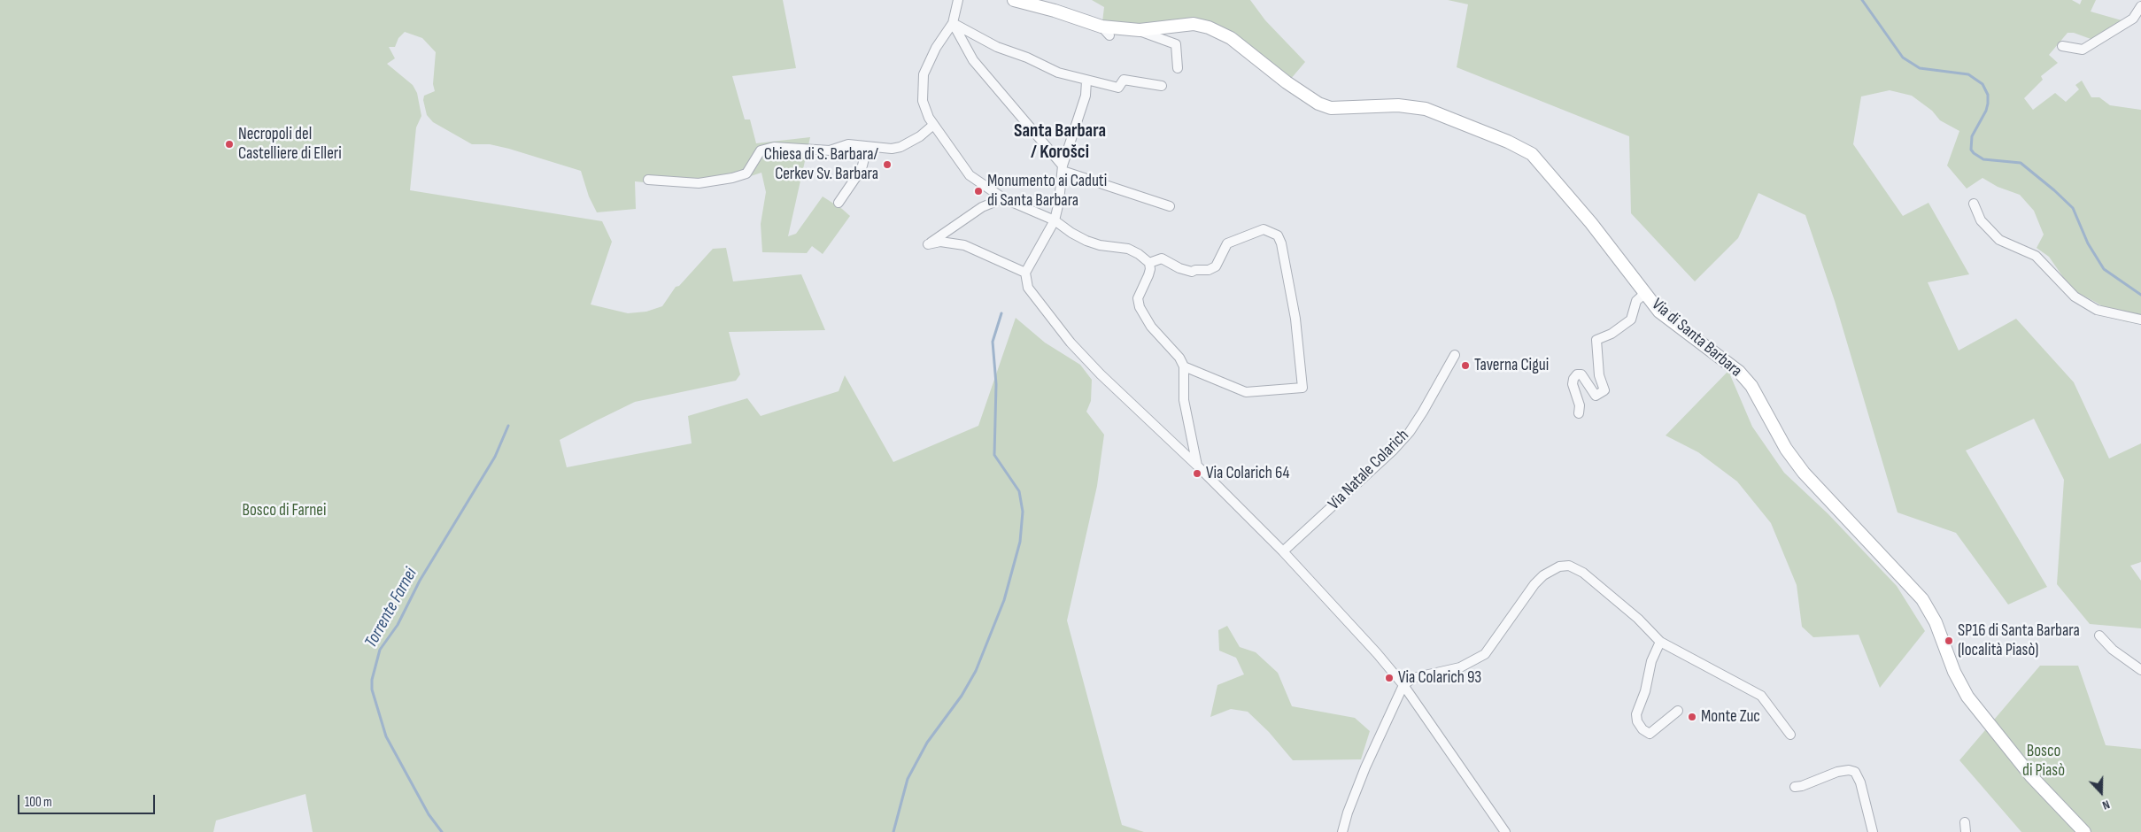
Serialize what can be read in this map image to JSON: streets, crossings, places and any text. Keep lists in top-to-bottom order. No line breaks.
{"streets":{"street":["Via di Santa Barbara","Via Natale Colarich"]},"districts":["Santa Barbara / Korošci"],"water":["Torrente Farnei"],"parks":["Bosco di Farnei","Bosco di Piasò"],"places":["Necropoli del Castelliere di Elleri","Chiesa di S. Barbara/ Cerkev Sv. Barbara","Monumento ai Caduti di Santa Barbara","Taverna Cigui","Via Colarich 64","SP16 di Santa Barbara (località Piasò)","Via Colarich 93","Monte Zuc"],"scale_bar":"100 m","north":"bottom"}
